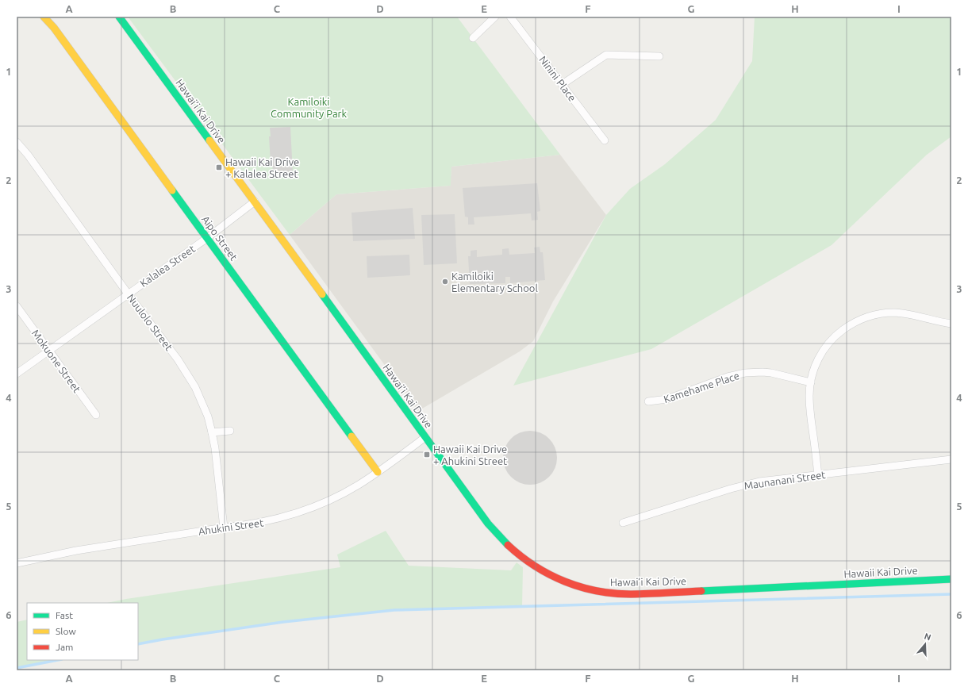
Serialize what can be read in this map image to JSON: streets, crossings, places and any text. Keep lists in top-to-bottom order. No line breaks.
{"streets":{"main road":["Hawai’i Kai Drive","Aipo Street","Hawaii Kai Drive"],"street":["Ninini Place","Kalalea Street","Nuulolo Street","Mokuone Street","Kamehame Place","Maunanani Street","Ahukini Street"]},"crossings":[["Hawai’i Kai Drive","Kalalea Street"],["Hawai’i Kai Drive","Ahukini Street"],["Hawai’i Kai Drive","Hawaii Kai Drive"],["Aipo Street","Kalalea Street"],["Aipo Street","Ahukini Street"],["Kalalea Street","Nuulolo Street"],["Kalalea Street","Mokuone Street"],["Nuulolo Street","Ahukini Street"]],"parks":["Kamiloiki Community Park"],"places":{"transit":["Hawaii Kai Drive + Kalalea Street","Hawaii Kai Drive + Ahukini Street"],"other":["Kamiloiki Elementary School"]},"legend":["Fast","Slow","Jam"],"north":"top","grid":{"columns":["A","B","C","D","E","F","G","H","I"],"rows":["1","2","3","4","5","6"]}}
